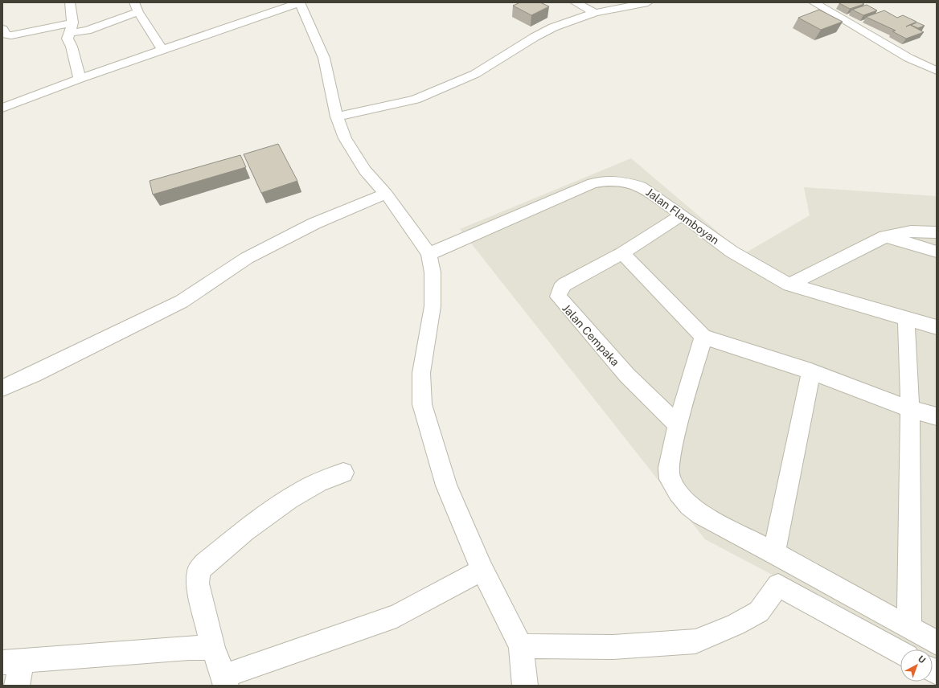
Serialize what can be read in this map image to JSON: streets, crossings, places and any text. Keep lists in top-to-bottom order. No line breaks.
{"streets":{"street":["Jalan Flamboyan","Jalan Cempaka"]},"crossings":[["Jalan Flamboyan","Jalan Cempaka"]],"north":"top right"}
